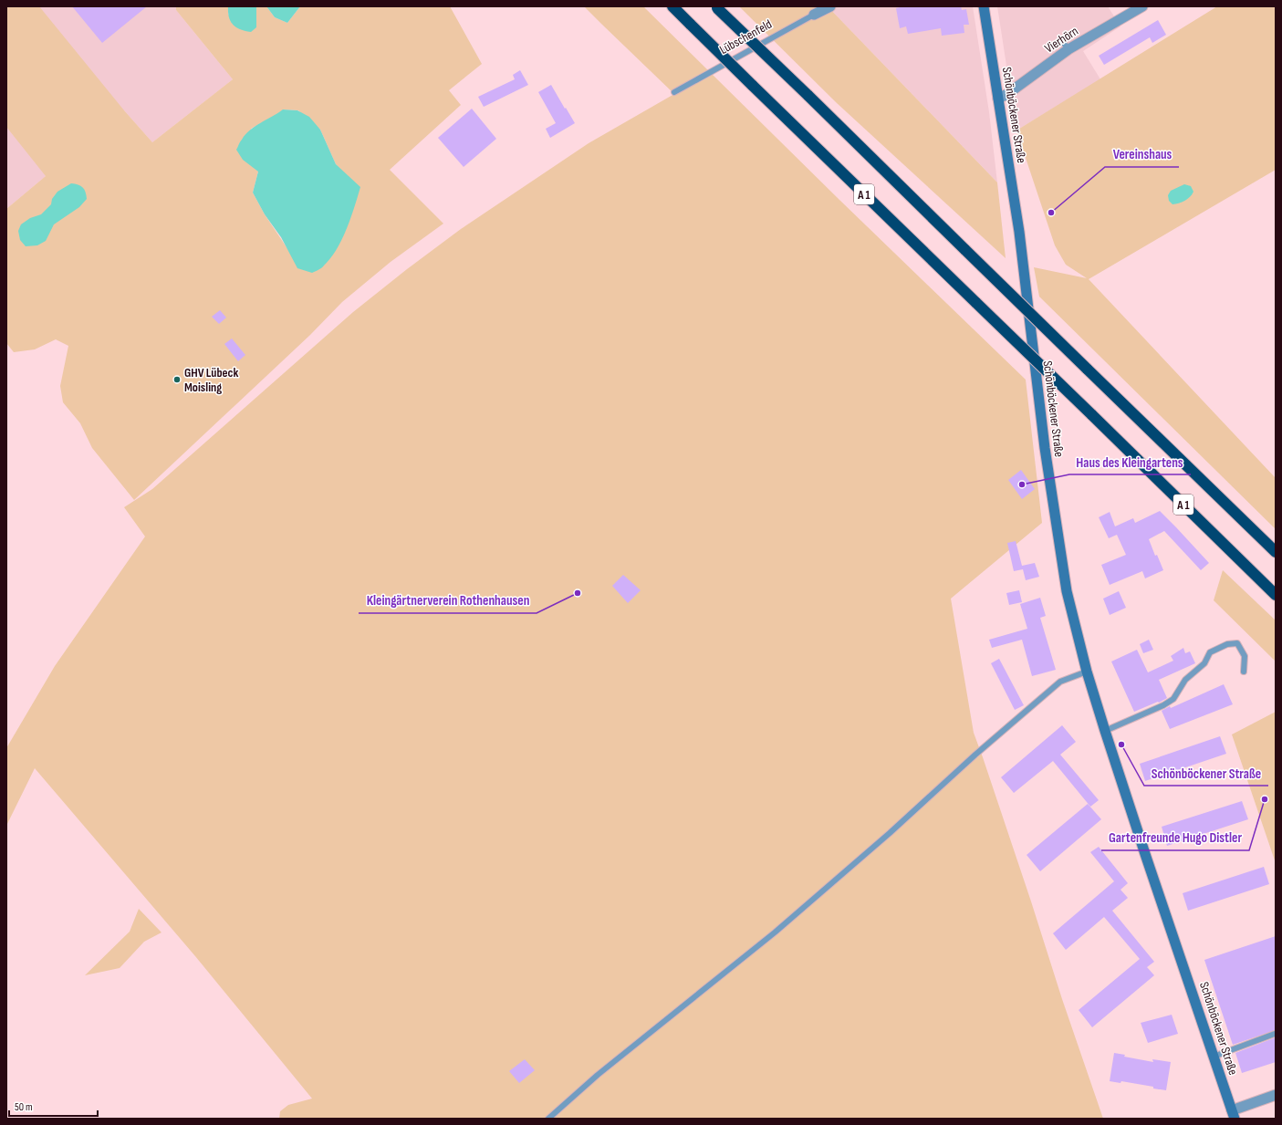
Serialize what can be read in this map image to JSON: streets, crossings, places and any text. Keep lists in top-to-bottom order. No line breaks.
{"streets":{"highway":["A 1"],"main road":["Schönböckener Straße"],"street":["Lübschenfeld","Vierhörn"]},"crossings":[["Vierhörn","Schönböckener Straße"]],"places":["Vereinshaus","GHV Lübeck Moisling","Haus des Kleingartens","Kleingärtnerverein Rothenhausen","Schönböckener Straße","Gartenfreunde Hugo Distler"],"scale_bar":"50 m"}
